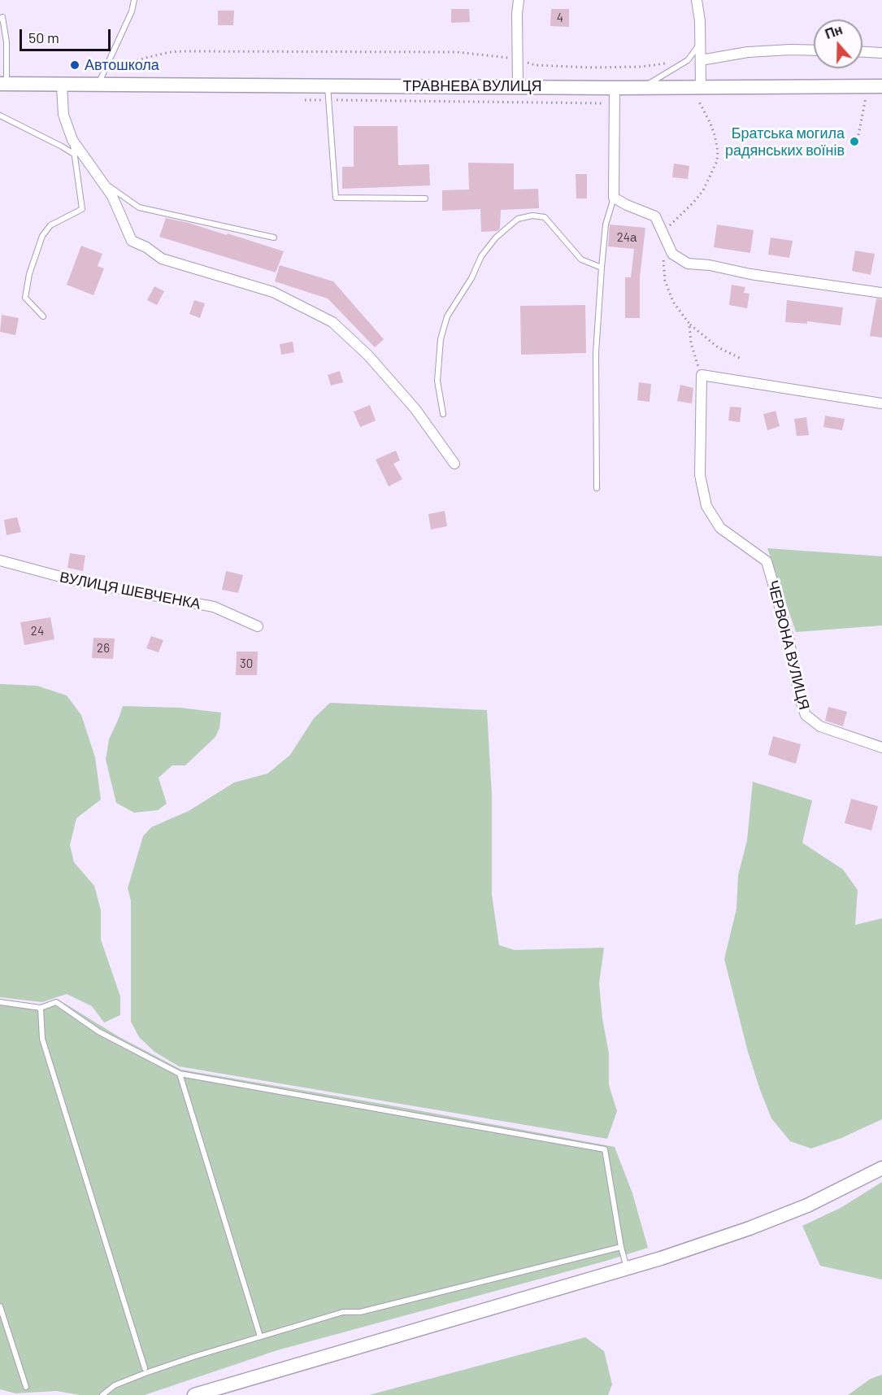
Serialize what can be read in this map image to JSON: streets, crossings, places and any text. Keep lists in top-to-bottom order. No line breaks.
{"streets":{"street":["ТРАВНЕВА ВУЛИЦЯ","ВУЛИЦЯ ШЕВЧЕНКА","ЧЕРВОНА ВУЛИЦЯ"]},"places":["Автошкола","Братська могила радянських воїнів"],"house_numbers":["4","24а","24","26","30"],"scale_bar":"50 m","north":"top"}
